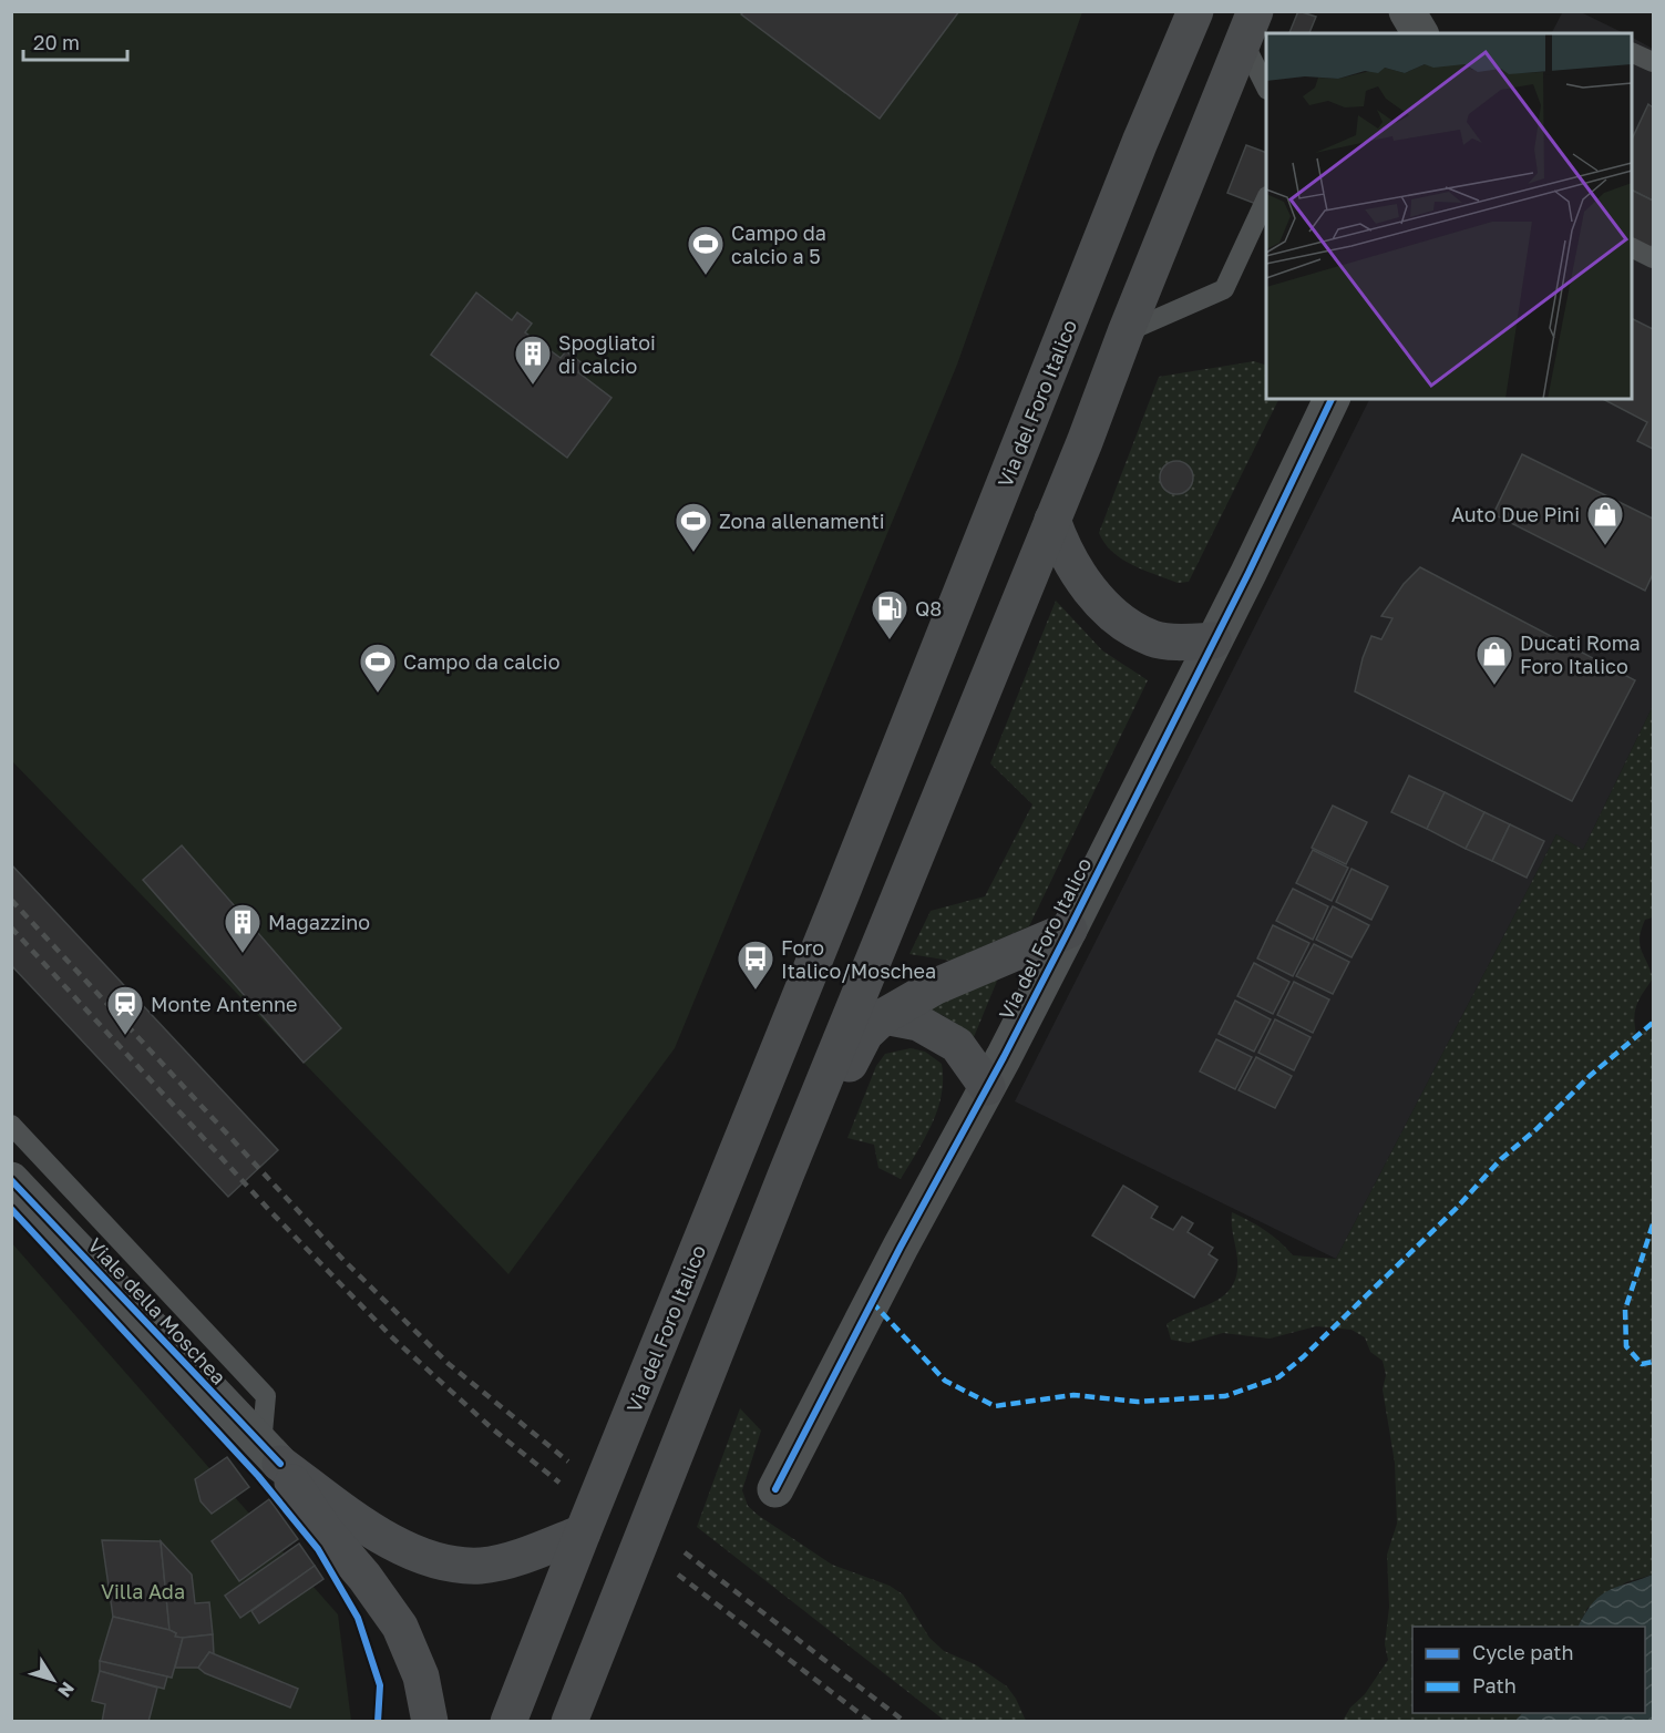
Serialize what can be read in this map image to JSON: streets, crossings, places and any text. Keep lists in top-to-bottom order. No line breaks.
{"streets":{"highway":["Via del Foro Italico"],"street":["Viale della Moschea"]},"parks":["Villa Ada"],"places":{"sports":["Campo da calcio a 5","Zona allenamenti","Campo da calcio"],"building":["Spogliatoi di calcio","Magazzino"],"shop":["Auto Due Pini","Ducati Roma Foro Italico"],"fuel station":["Q8"],"bus stop":["Foro Italico/Moschea"],"station":["Monte Antenne"]},"legend":["Cycle path","Path"],"scale_bar":"20 m","north":"bottom right"}
